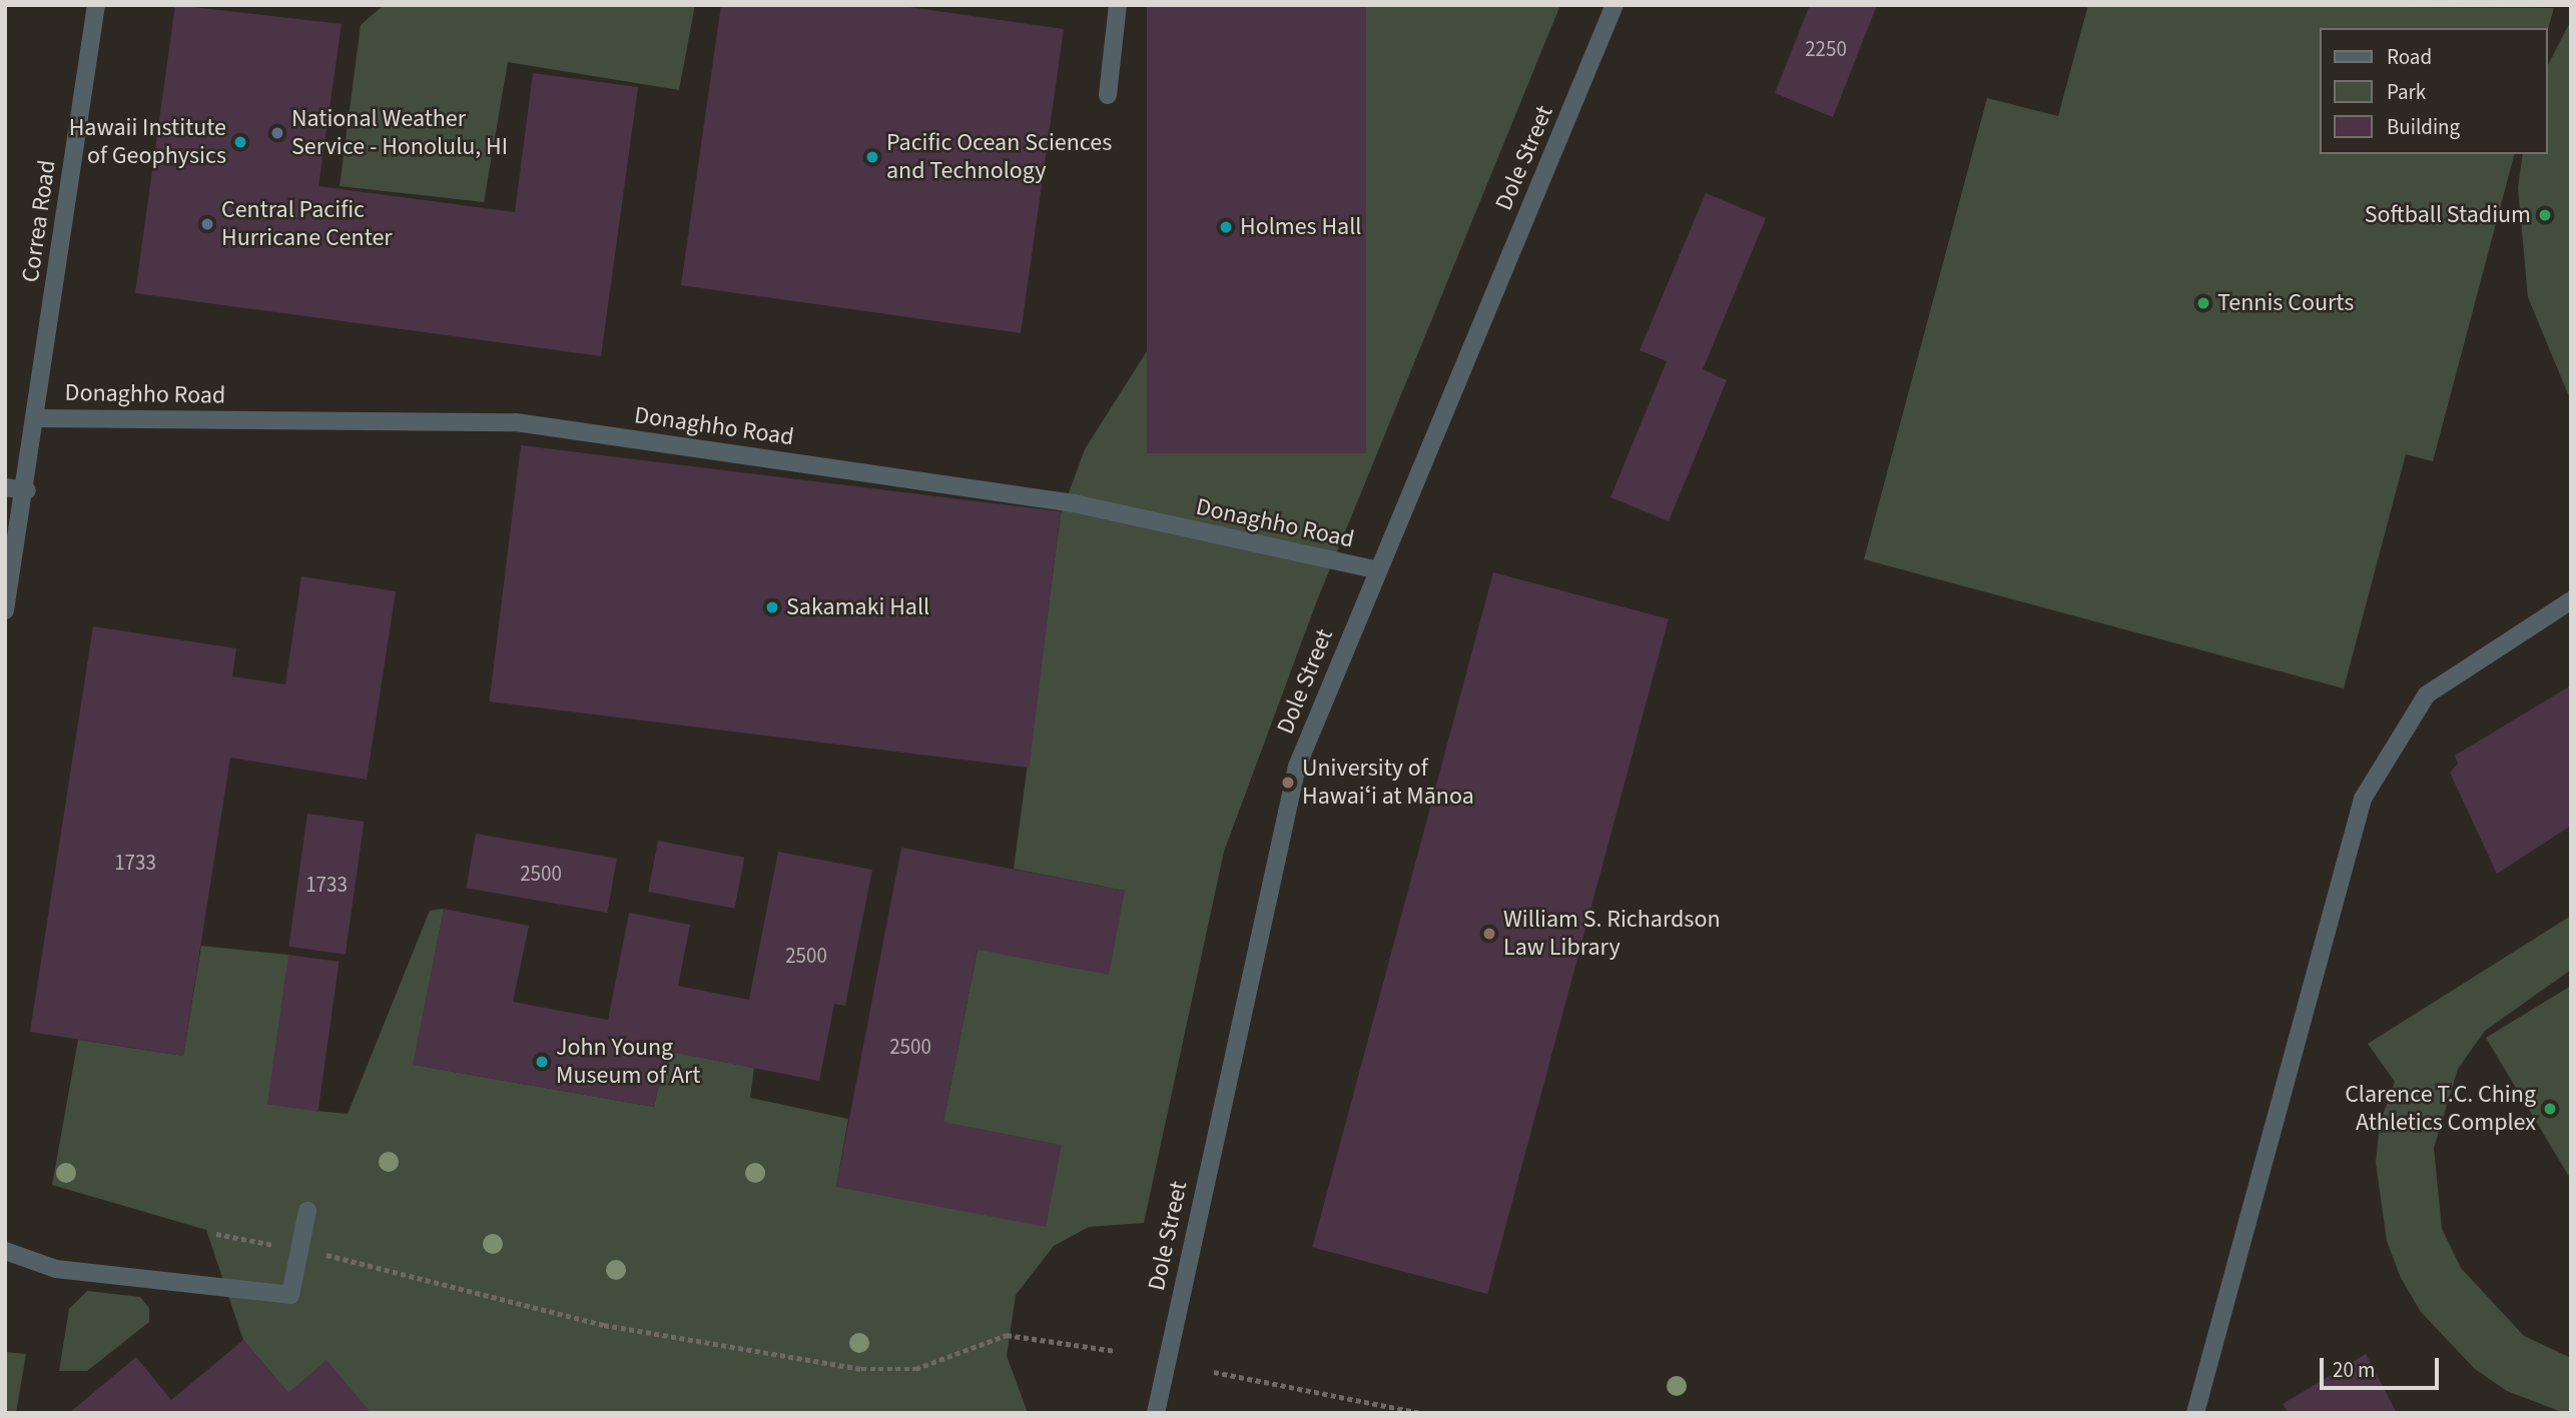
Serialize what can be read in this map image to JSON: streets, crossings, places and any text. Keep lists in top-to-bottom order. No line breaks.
{"streets":{"street":["Dole Street","Correa Road","Donaghho Road"]},"crossings":[["Dole Street","Donaghho Road"],["Correa Road","Donaghho Road"]],"places":["National Weather Service - Honolulu, HI","Hawaii Institute of Geophysics","Pacific Ocean Sciences and Technology","Softball Stadium","Central Pacific Hurricane Center","Holmes Hall","Tennis Courts","Sakamaki Hall","University of Hawaiʻi at Mānoa","William S. Richardson Law Library","John Young Museum of Art","Clarence T.C. Ching Athletics Complex"],"house_numbers":["2250","1733","2500","1733","2500","2500"],"legend":["Road","Park","Building"],"scale_bar":"20 m"}
